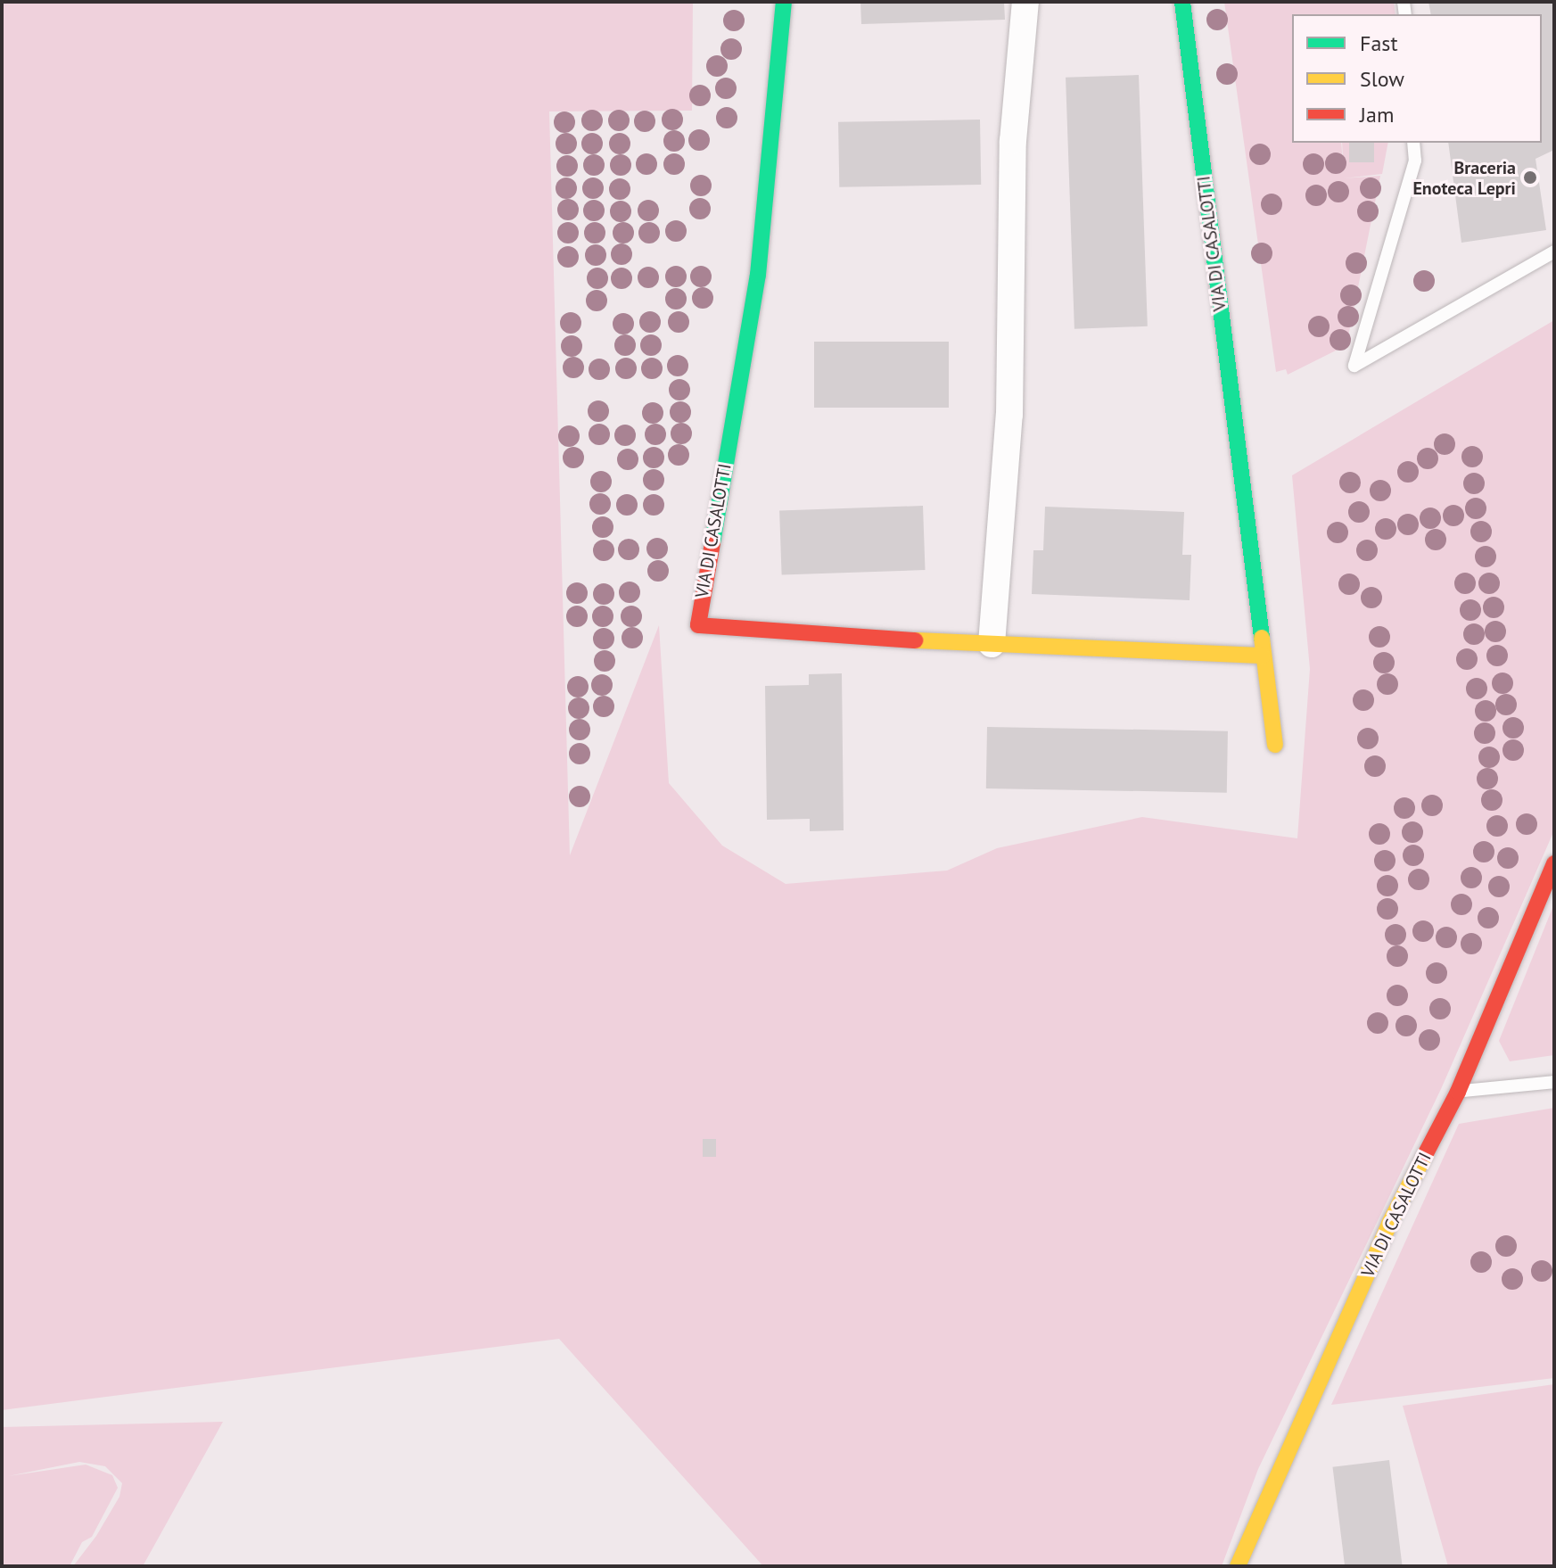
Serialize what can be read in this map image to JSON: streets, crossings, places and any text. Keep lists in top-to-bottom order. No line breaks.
{"streets":{"street":["VIA DI CASALOTTI"]},"places":["Braceria Enoteca Lepri"],"legend":["Fast","Slow","Jam"]}
